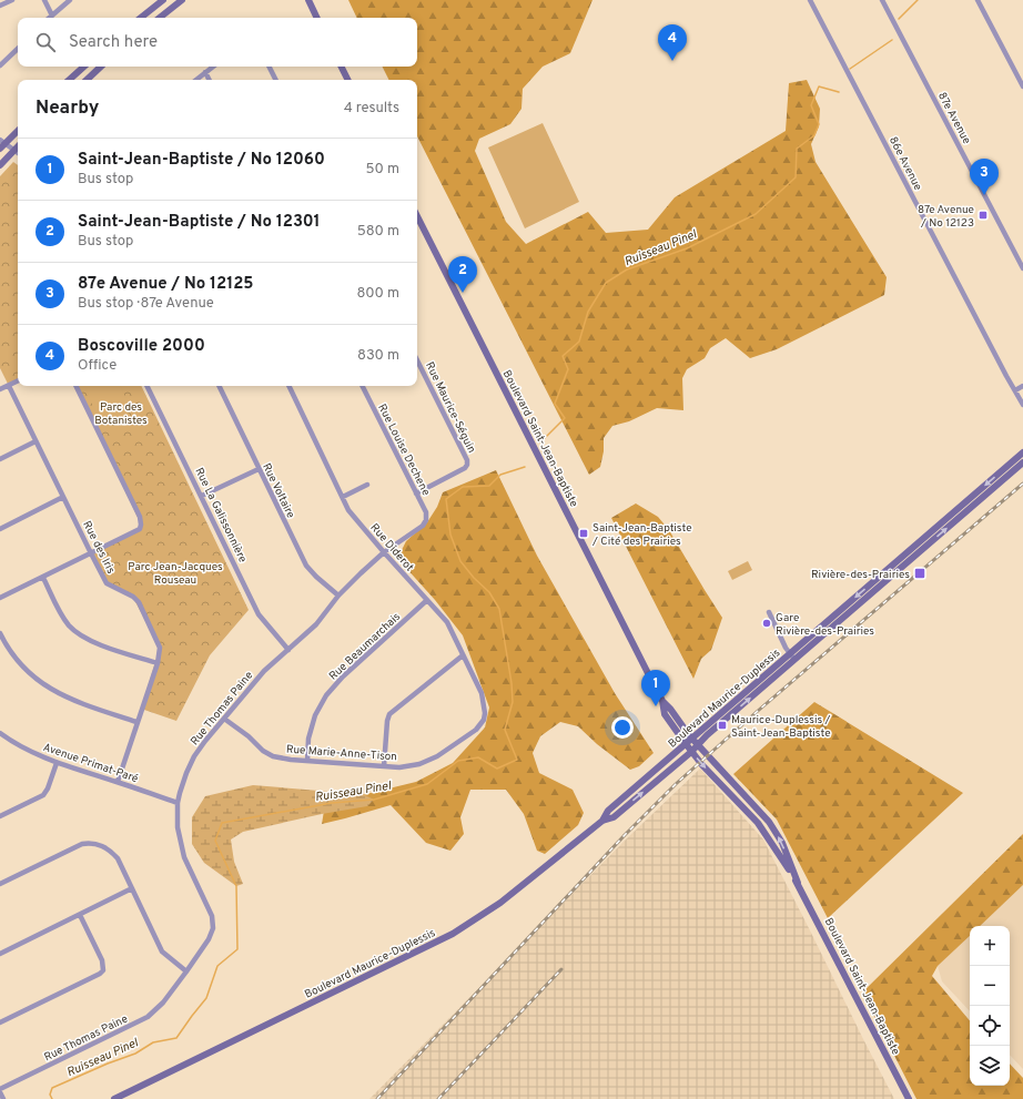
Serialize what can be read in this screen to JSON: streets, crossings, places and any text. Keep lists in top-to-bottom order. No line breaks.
{"streets":{"street":["87e Avenue","86e Avenue","Rue Maurice-Séguin","Boulevard Saint-Jean-Baptiste","Rue Louise Dechene","Rue Voltaire","Rue La Galissonnière","Rue des Iris","Rue Diderot","Rue Beaumarchais","Boulevard Maurice-Duplessis","Rue Thomas Paine","Rue Marie-Anne-Tison","Avenue Primat-Paré"]},"crossings":[["Rue Maurice-Séguin","Rue Louise Dechene"],["Boulevard Saint-Jean-Baptiste","Boulevard Maurice-Duplessis"],["Rue Louise Dechene","Rue Thomas Paine"],["Rue Voltaire","Rue Thomas Paine"],["Rue La Galissonnière","Rue Thomas Paine"],["Rue des Iris","Avenue Primat-Paré"],["Rue Diderot","Rue Beaumarchais"],["Rue Diderot","Rue Thomas Paine"],["Rue Diderot","Rue Marie-Anne-Tison"],["Rue Beaumarchais","Rue Marie-Anne-Tison"],["Rue Thomas Paine","Rue Marie-Anne-Tison"],["Rue Thomas Paine","Avenue Primat-Paré"]],"water":["Ruisseau Pinel"],"parks":["Parc des Botanistes","Parc Jean-Jacques Rouseau"],"places":{"transit":["87e Avenue / No 12123","Saint-Jean-Baptiste / Cité des Prairies","Rivière-des-Prairies","Maurice-Duplessis / Saint-Jean-Baptiste"],"other":["Gare Rivière-des-Prairies"]},"page":{"search":"Search here","pins":["4","3","2","1"],"heading":["Nearby","4 results"],"list":[{"mark":"1","name":"Saint-Jean-Baptiste / No 12060","note":"Bus stop","value":"50 m"},{"mark":"2","name":"Saint-Jean-Baptiste / No 12301","note":"Bus stop","value":"580 m"},{"mark":"3","name":"87e Avenue / No 12125","note":"Bus stop · 87e Avenue","value":"800 m"},{"mark":"4","name":"Boscoville 2000","note":"Office","value":"830 m"}],"map_buttons":["+","−"]}}
